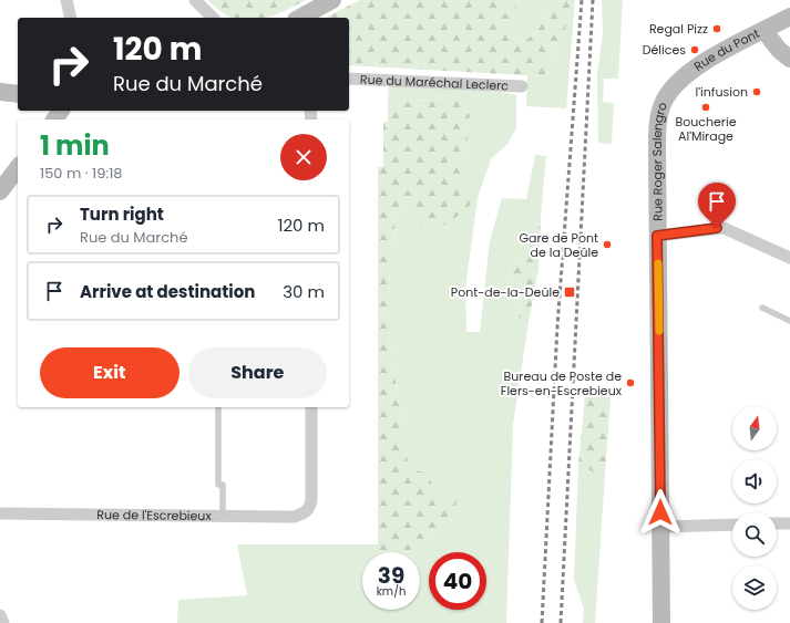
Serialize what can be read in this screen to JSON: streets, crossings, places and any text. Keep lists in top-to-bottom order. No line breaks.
{"streets":{"street":["Rue du Pont","Rue du Maréchal Leclerc","Rue Roger Salengro","Rue de l'Escrebieux"]},"crossings":[["Rue du Pont","Rue Roger Salengro"]],"places":{"other":["Regal Pizz","Délices","l'infusion","Boucherie Al'Mirage","Gare de Pont de la Deûle","Bureau de Poste de Flers-en-Escrebieux"],"transit":["Pont-de-la-Deûle"]},"north":"top","page":{"turn":["120 m","Rue du Marché"],"heading":["1 min","150 m · 19:18"],"list":[{"name":"Turn right","note":"Rue du Marché","value":"120 m"},{"name":"Arrive at destination","value":"30 m"}],"buttons":["Exit","Share"],"speed":"39 km/h","limit":"40"}}
